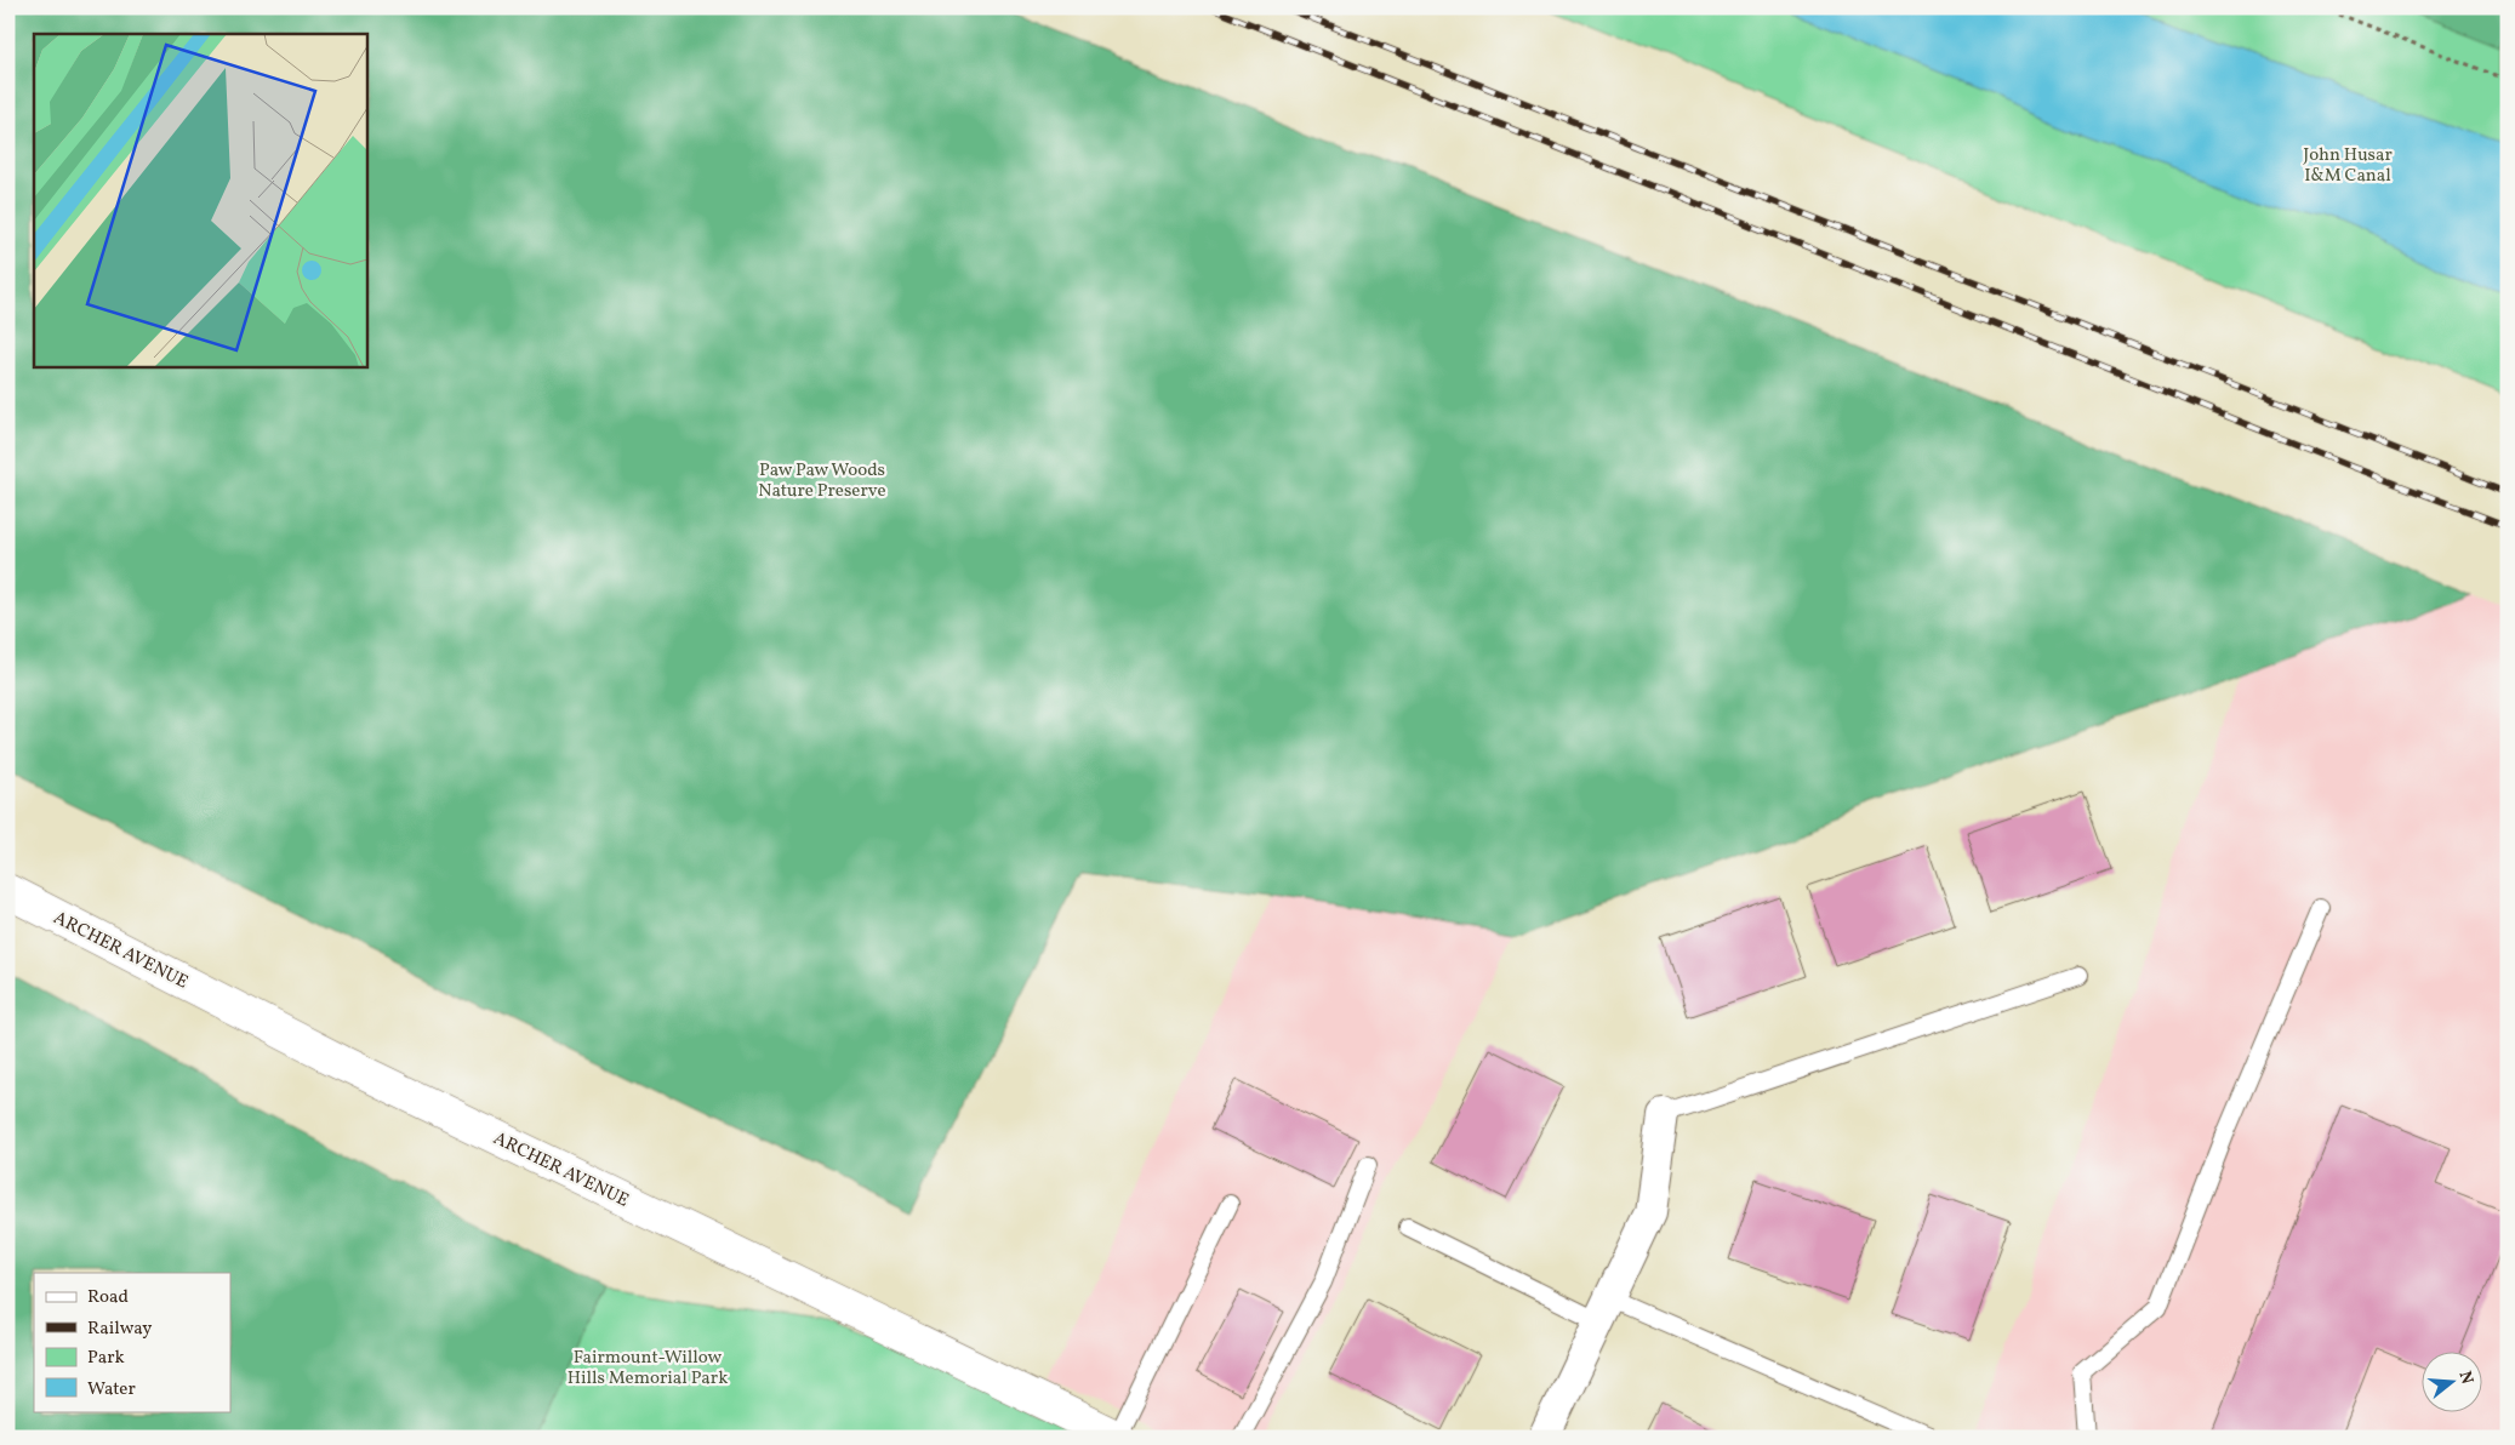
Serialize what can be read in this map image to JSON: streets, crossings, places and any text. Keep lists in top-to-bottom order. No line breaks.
{"streets":{"main road":["ARCHER AVENUE"]},"parks":["John Husar I&M Canal","Paw Paw Woods Nature Preserve","Fairmount-Willow Hills Memorial Park"],"legend":["Road","Railway","Park","Water"],"north":"right"}
